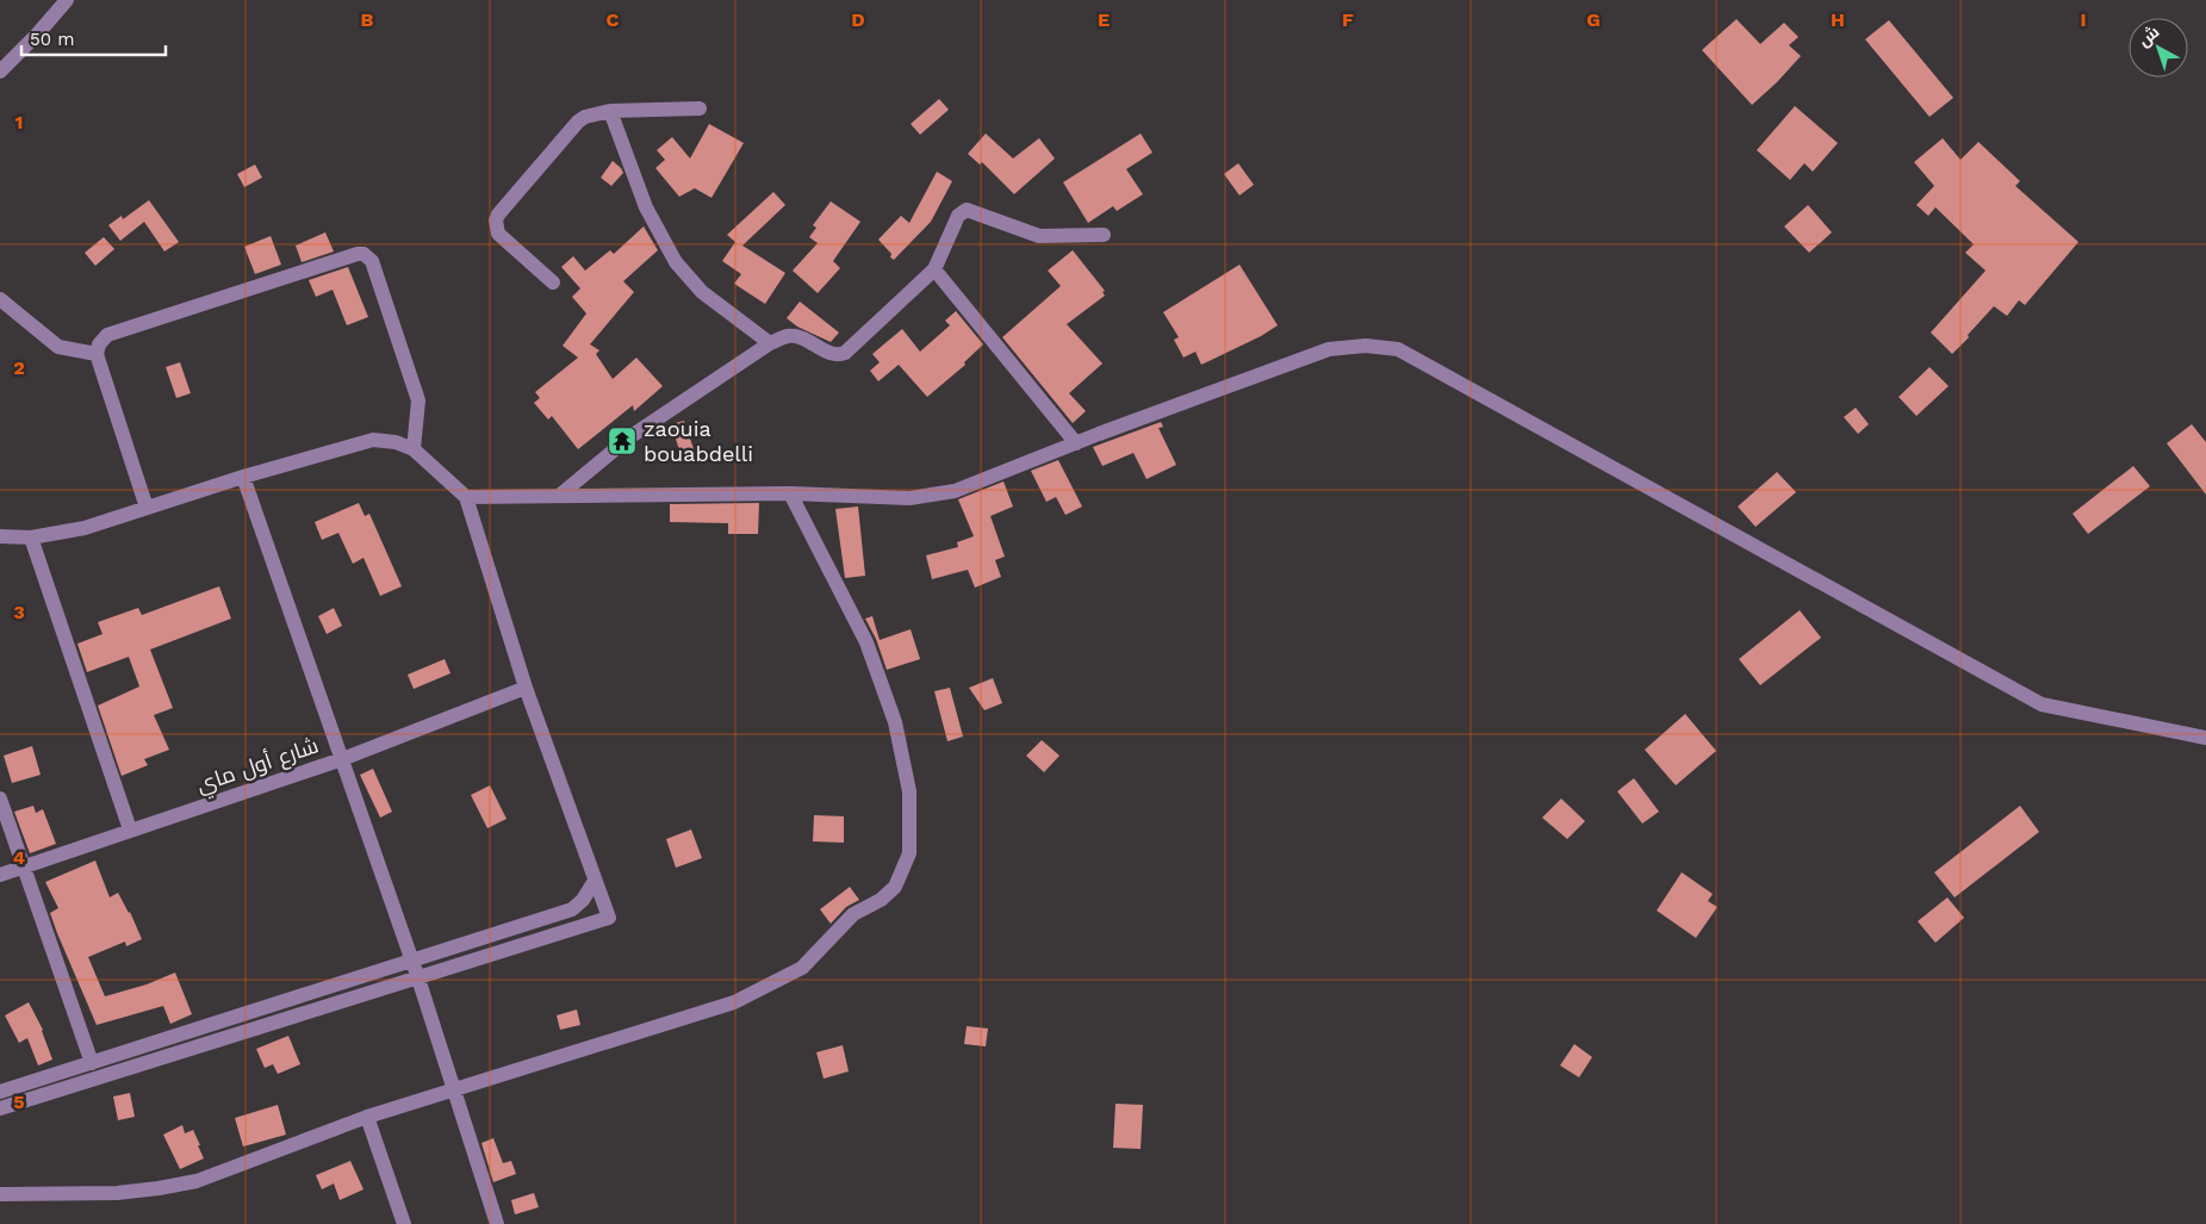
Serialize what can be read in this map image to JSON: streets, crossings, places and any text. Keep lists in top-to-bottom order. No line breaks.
{"streets":{"street":["شارع أول ماي"]},"places":{"temple":["zaouia bouabdelli"]},"scale_bar":"50 m","north":"top left","grid":{"columns":["B","C","D","E","F","G","H","I"],"rows":["1","2","3","4","5"]}}
